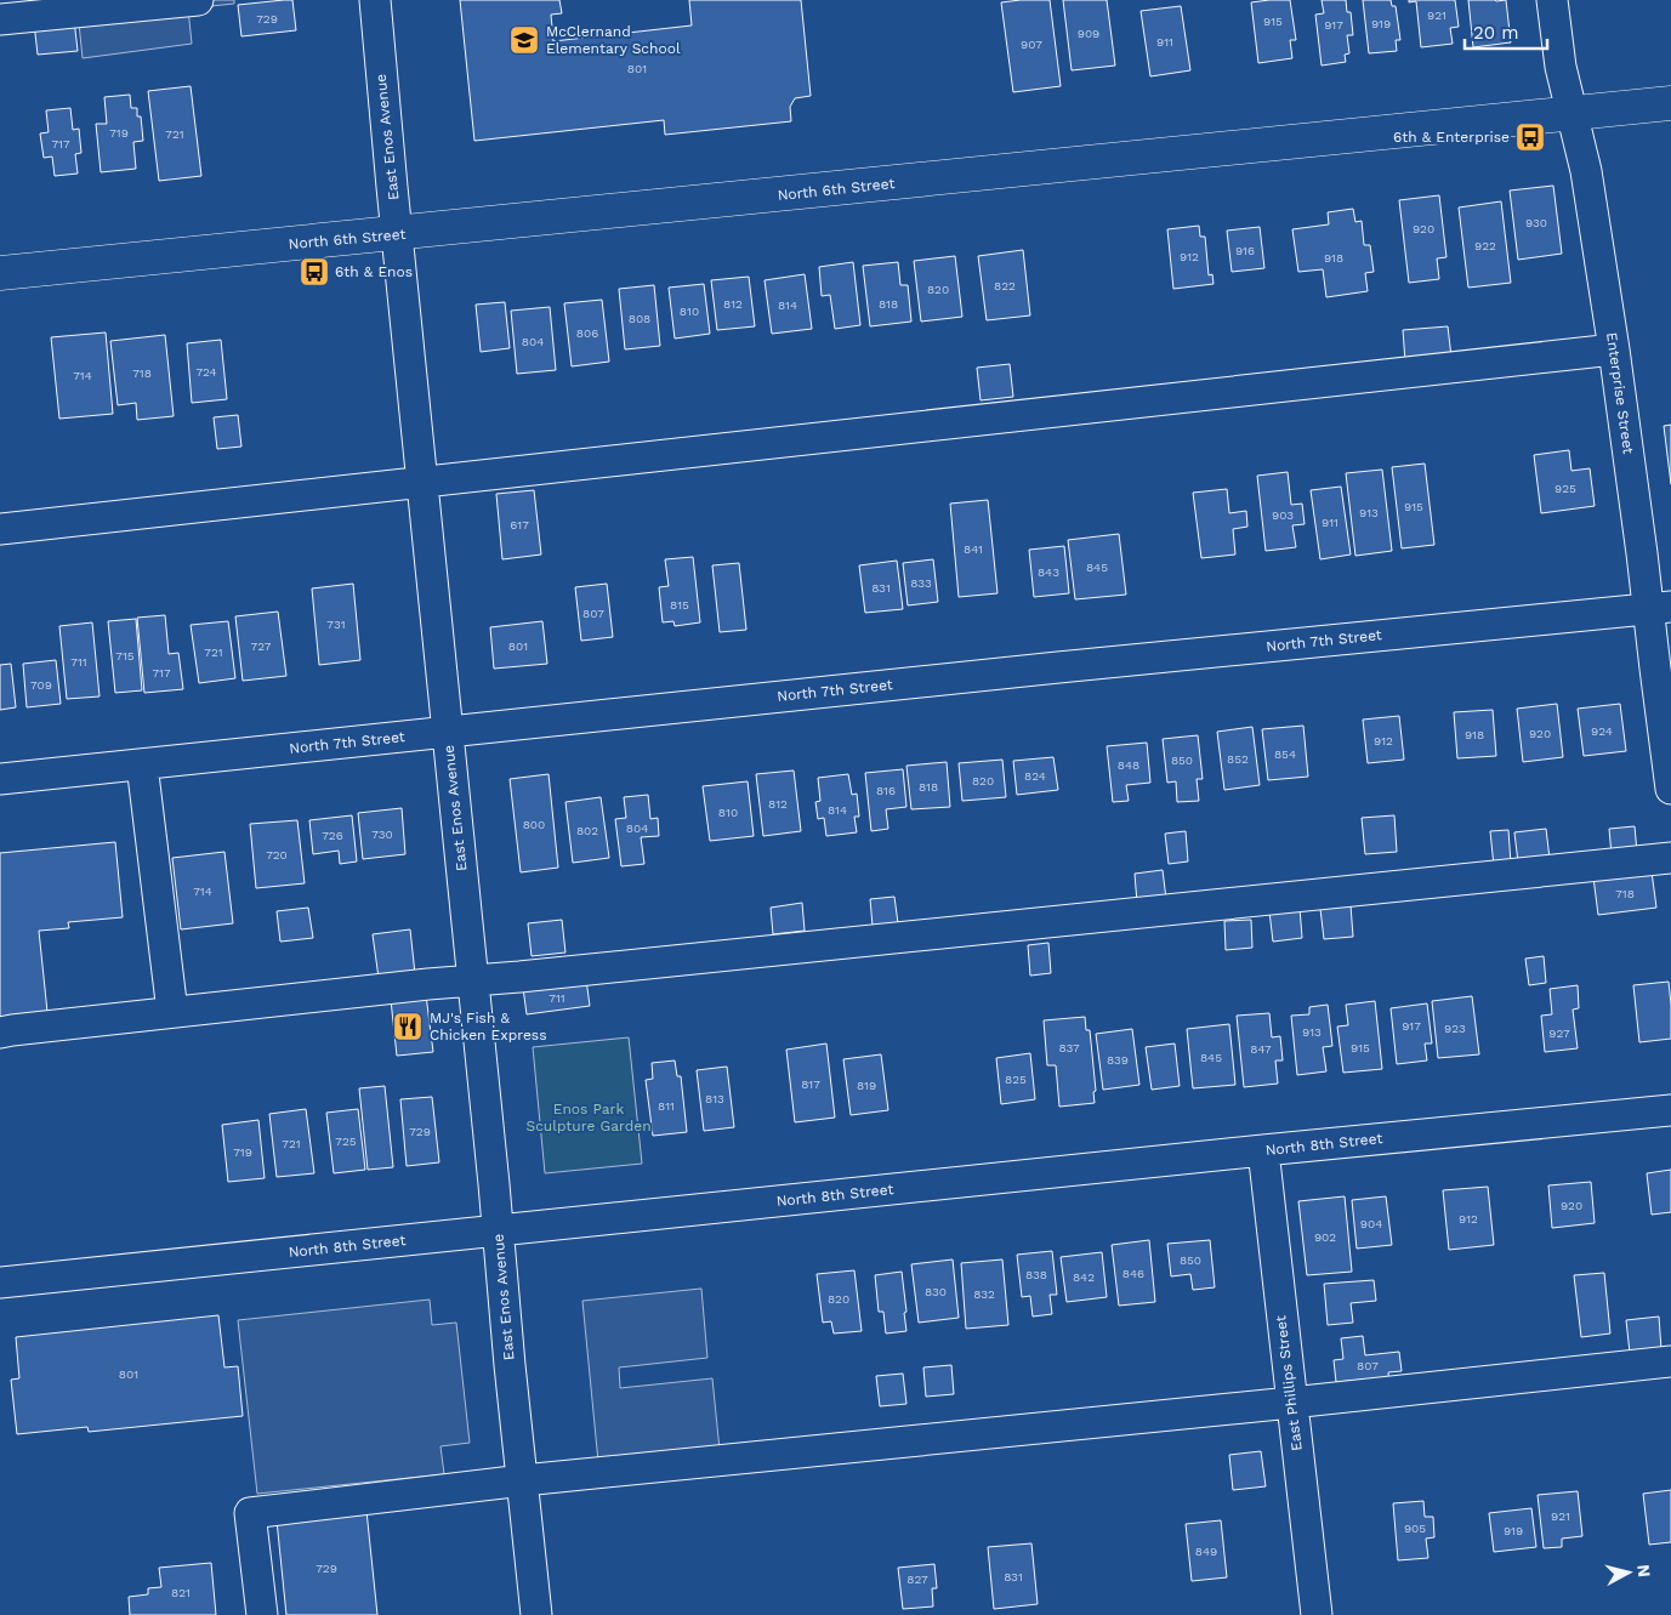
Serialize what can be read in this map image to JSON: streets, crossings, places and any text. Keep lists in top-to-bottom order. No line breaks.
{"streets":{"main road":["North 6th Street"],"street":["East Enos Avenue","Enterprise Street","North 7th Street","North 8th Street","East Phillips Street"]},"crossings":[["East Enos Avenue","North 6th Street"],["East Enos Avenue","North 7th Street"],["East Enos Avenue","North 8th Street"],["North 6th Street","Enterprise Street"],["Enterprise Street","North 7th Street"],["North 8th Street","East Phillips Street"]],"parks":["Enos Park Sculpture Garden"],"places":{"school or university":["McClernand Elementary School"],"bus stop":["6th & Enterprise","6th & Enos"],"restaurant":["MJ's Fish & Chicken Express"]},"house_numbers":["921","729","915","919","917","909","911","907","801","719","721","717","930","920","922","916","912","918","822","820","812","818","814","810","808","806","804","724","718","714","925","915","913","903","911","617","841","845","843","833","831","815","807","731","727","801","721","715","711","717","709","924","920","918","912","854","852","850","848","824","820","818","816","812","814","810","800","804","802","730","726","720","714","718","711","917","923","913","927","837","915","847","845","839","825","817","819","813","811","729","725","721","719","920","912","904","902","850","846","838","842","830","832","820","807","801","921","905","919","849","729","831","827","821"],"scale_bar":"20 m","north":"right"}
